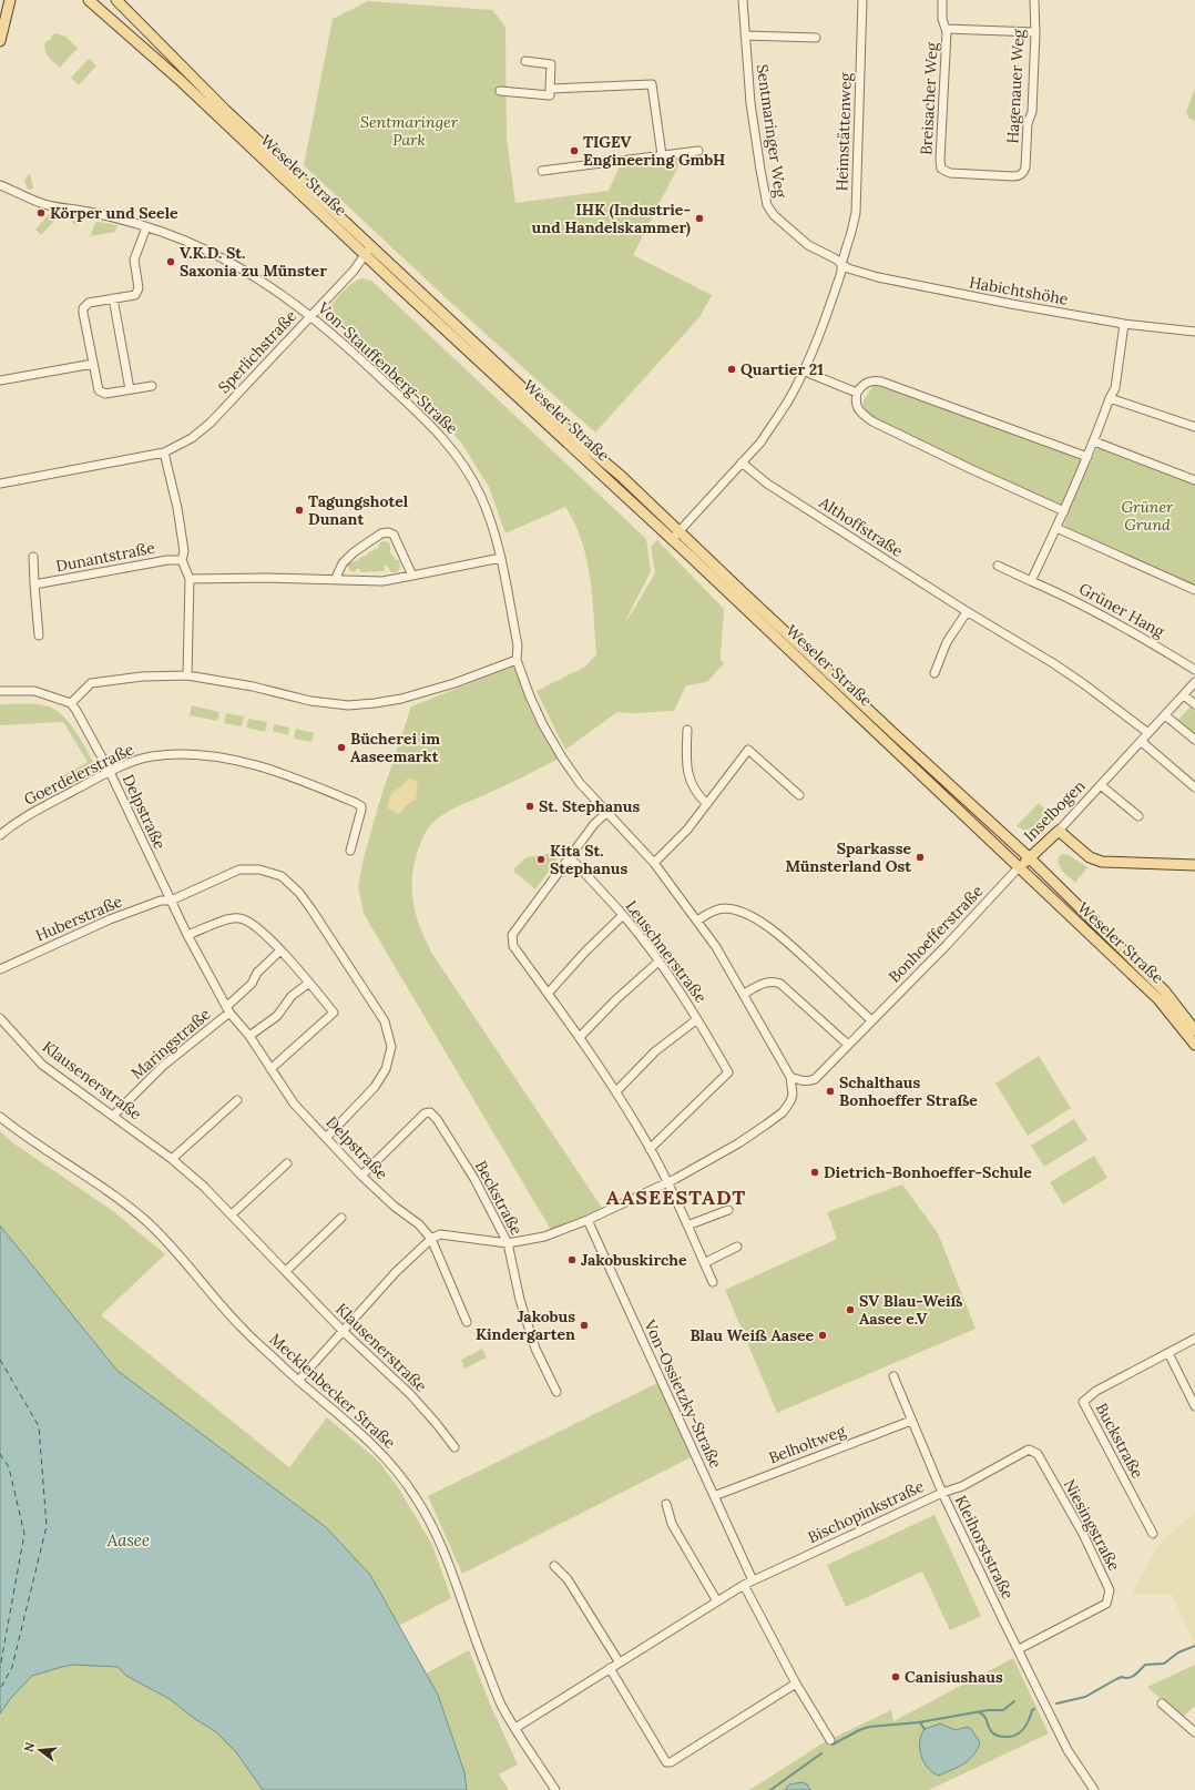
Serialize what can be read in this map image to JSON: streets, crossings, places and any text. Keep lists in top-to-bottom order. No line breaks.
{"streets":{"main road":["Weseler Straße","Inselbogen"],"street":["Hagenauer Weg","Breisacher Weg","Sentmaringer Weg","Heimstättenweg","Habichtshöhe","Sperlichstraße","Von-Stauffenberg-Straße","Althoffstraße","Dunantstraße","Grüner Hang","Goerdelerstraße","Delpstraße","Huberstraße","Bonhoefferstraße","Leuschnerstraße","Maringstraße","Klausenerstraße","Beckstraße","Mecklenbecker Straße","Von-Ossietzky-Straße","Buckstraße","Belholtweg","Bischopinkstraße","Niesingstraße","Kleihorststraße"]},"crossings":[["Hagenauer Weg","Breisacher Weg"],["Sentmaringer Weg","Heimstättenweg"],["Sentmaringer Weg","Habichtshöhe"],["Heimstättenweg","Habichtshöhe"],["Weseler Straße","Sperlichstraße"],["Weseler Straße","Inselbogen"],["Weseler Straße","Bonhoefferstraße"],["Sperlichstraße","Von-Stauffenberg-Straße"],["Von-Stauffenberg-Straße","Bonhoefferstraße"],["Althoffstraße","Inselbogen"],["Goerdelerstraße","Delpstraße"],["Delpstraße","Huberstraße"],["Delpstraße","Maringstraße"],["Delpstraße","Beckstraße"],["Maringstraße","Klausenerstraße"],["Mecklenbecker Straße","Bischopinkstraße"],["Von-Ossietzky-Straße","Belholtweg"],["Von-Ossietzky-Straße","Bischopinkstraße"],["Belholtweg","Kleihorststraße"],["Bischopinkstraße","Niesingstraße"],["Bischopinkstraße","Kleihorststraße"],["Niesingstraße","Kleihorststraße"]],"districts":["AASEESTADT"],"water":["Aasee"],"parks":["Sentmaringer Park","Grüner Grund"],"places":["TIGEV Engineering GmbH","Körper und Seele","IHK (Industrie- und Handelskammer)","V.K.D. St. Saxonia zu Münster","Quartier 21","Tagungshotel Dunant","Bücherei im Aaseemarkt","St. Stephanus","Sparkasse Münsterland Ost","Kita St. Stephanus","Schalthaus Bonhoeffer Straße","Dietrich-Bonhoeffer-Schule","Jakobuskirche","SV Blau-Weiß Aasee e.V","Jakobus Kindergarten","Blau Weiß Aasee","Canisiushaus"],"north":"left"}
